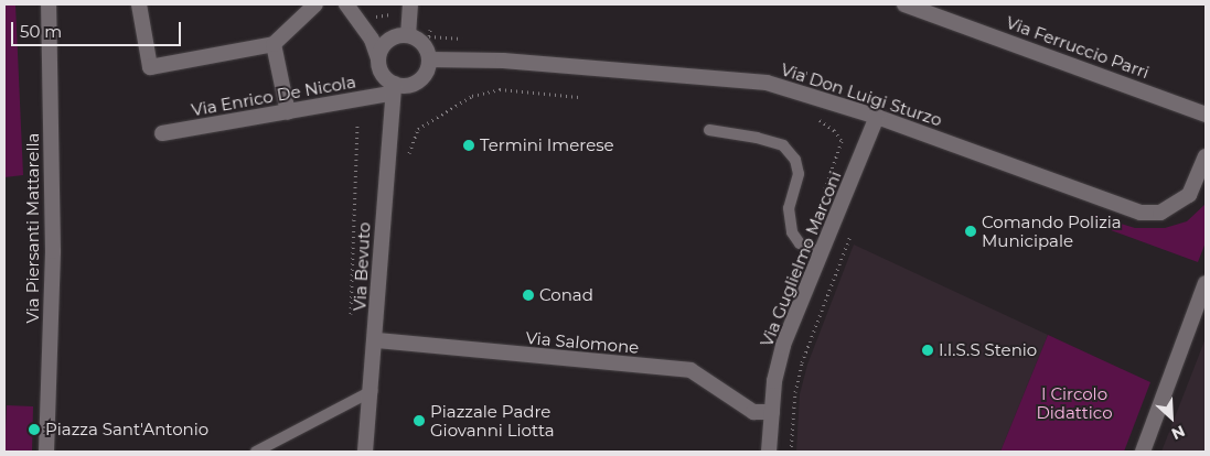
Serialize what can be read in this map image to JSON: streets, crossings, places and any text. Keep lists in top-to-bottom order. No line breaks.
{"streets":{"street":["Via Ferruccio Parri","Via Don Luigi Sturzo","Via Enrico De Nicola","Via Piersanti Mattarella","Via Guglielmo Marconi","Via Bevuto","Via Salomone"]},"crossings":[["Via Don Luigi Sturzo","Via Enrico De Nicola"],["Via Don Luigi Sturzo","Via Guglielmo Marconi"],["Via Don Luigi Sturzo","Via Bevuto"],["Via Enrico De Nicola","Via Bevuto"],["Via Guglielmo Marconi","Via Salomone"],["Via Bevuto","Via Salomone"]],"parks":["I Circolo Didattico"],"places":["Termini Imerese","Comando Polizia Municipale","Conad","I.I.S.S Stenio","Piazzale Padre Giovanni Liotta","Piazza Sant'Antonio"],"scale_bar":"50 m","north":"bottom right"}
